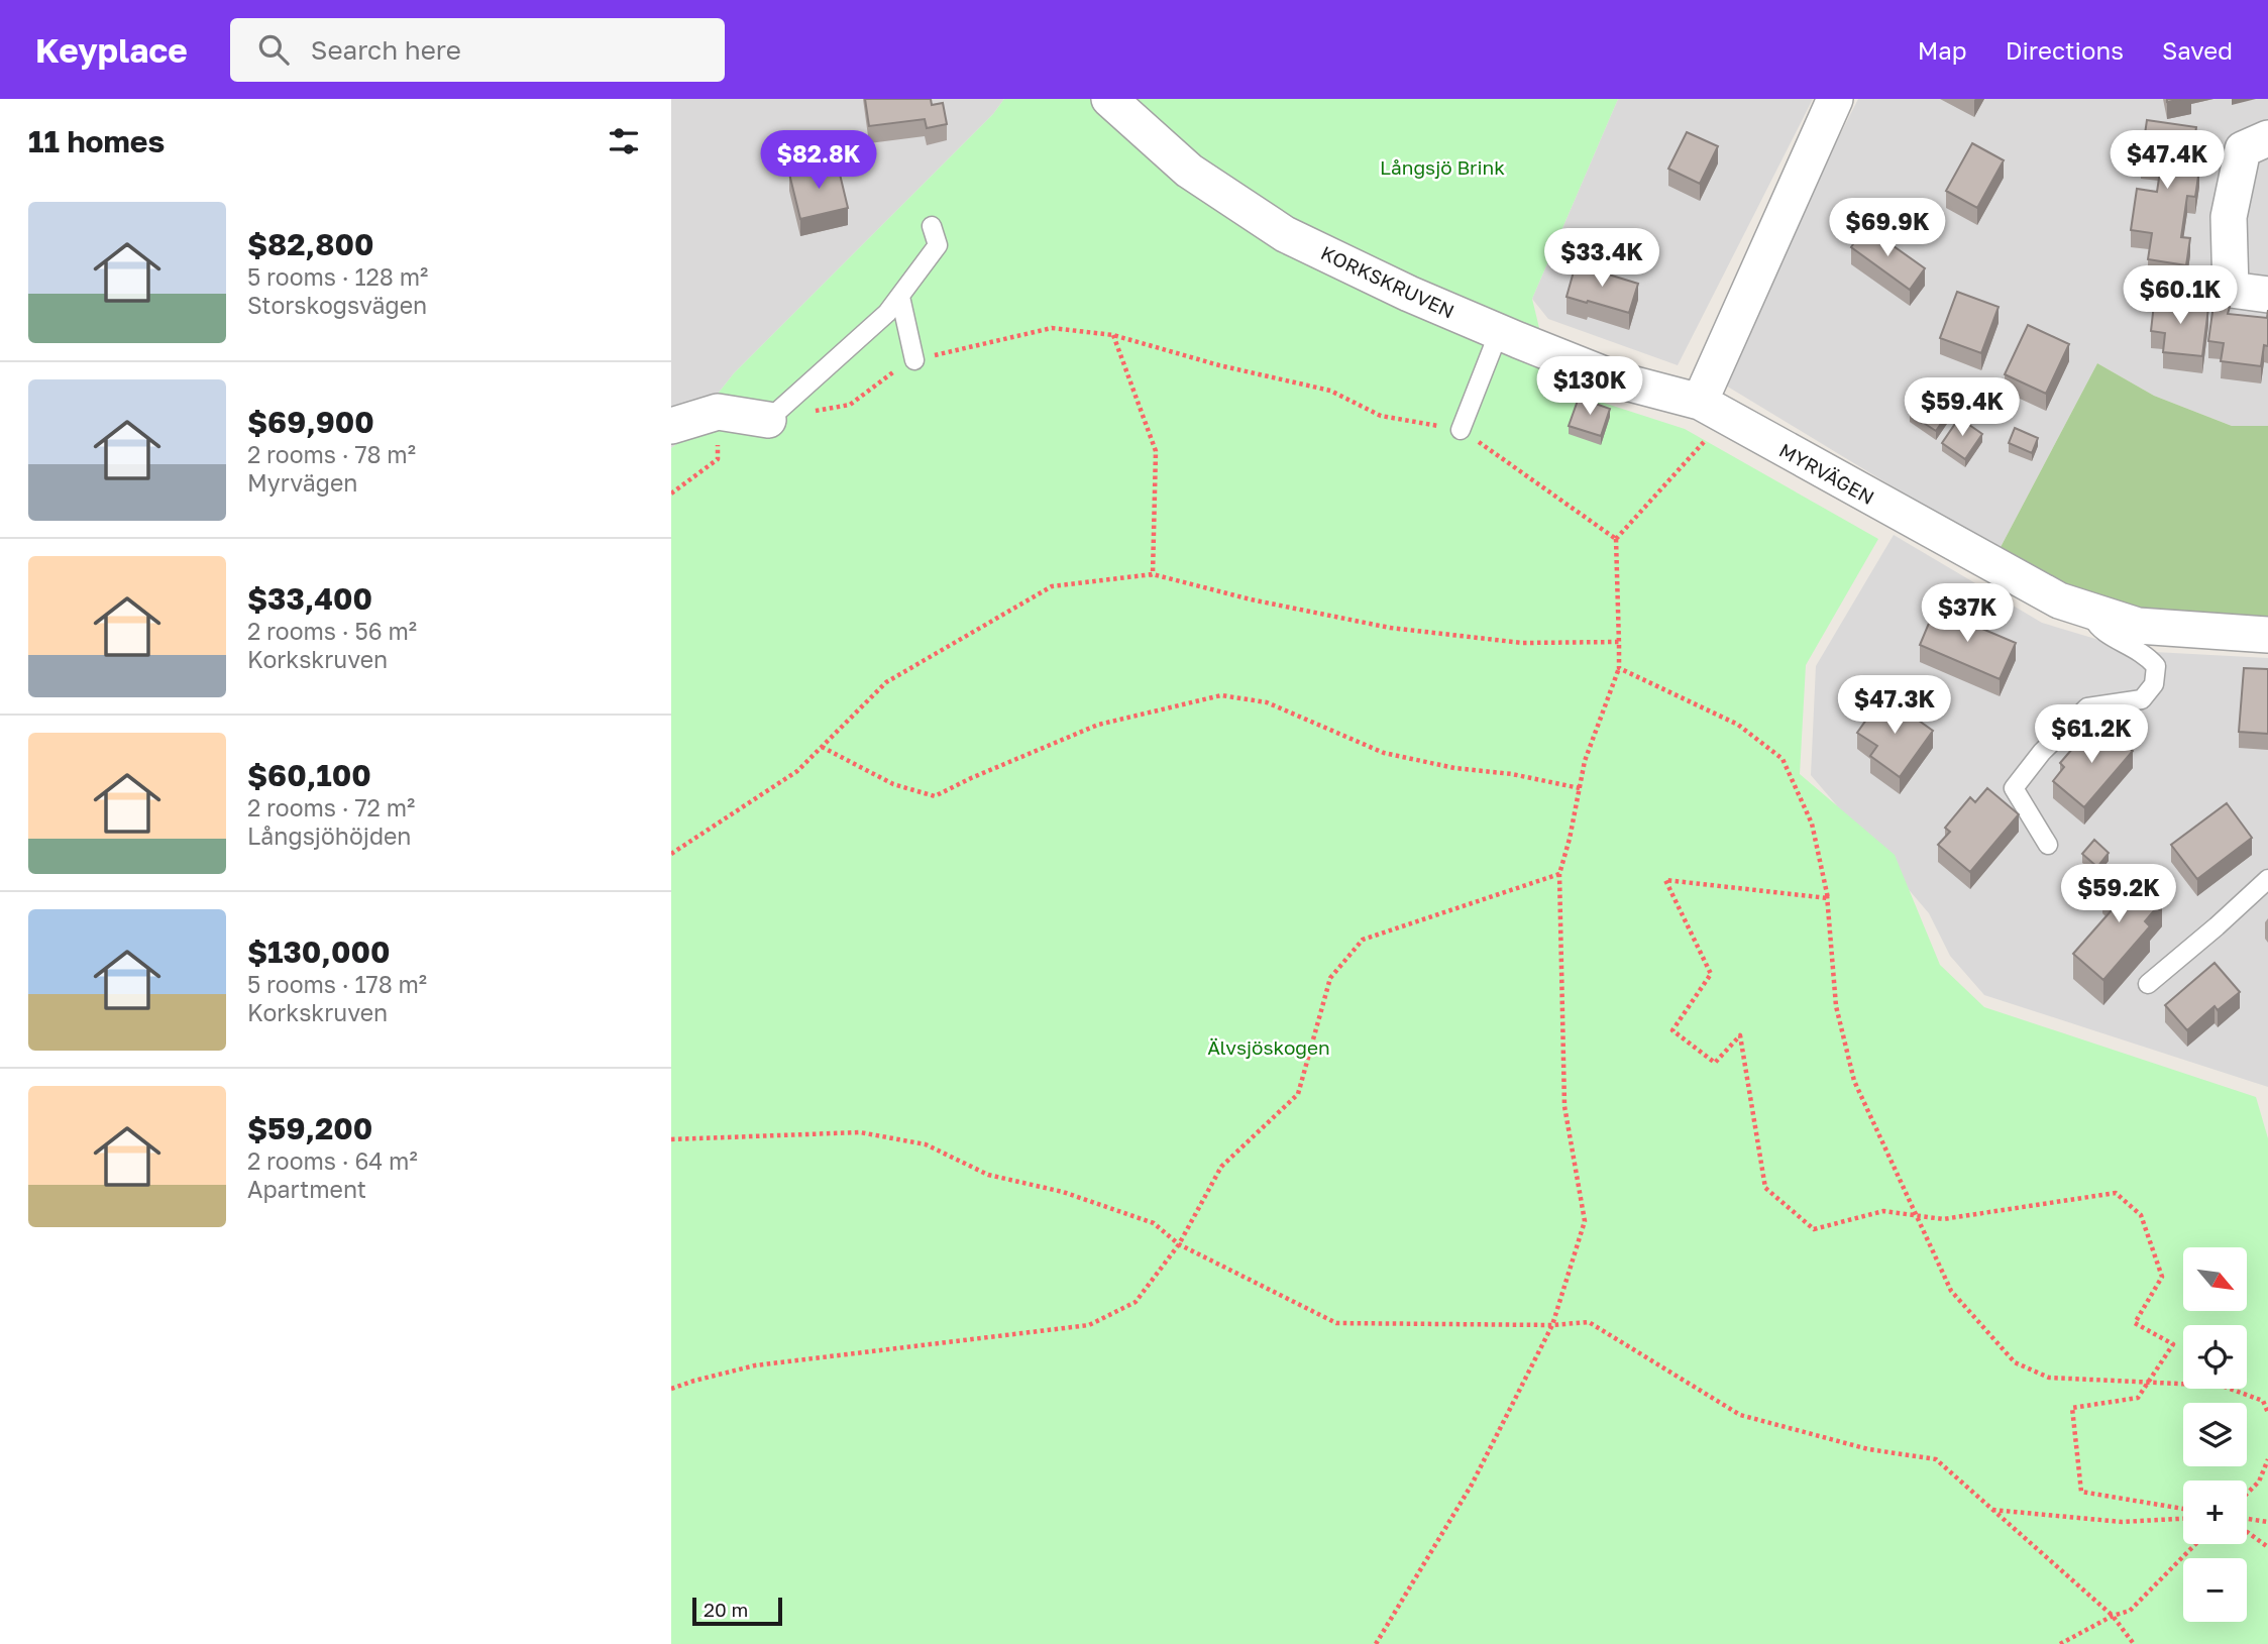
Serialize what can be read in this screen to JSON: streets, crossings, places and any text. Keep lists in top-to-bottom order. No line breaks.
{"streets":{"street":["KORKSKRUVEN","MYRVÄGEN"]},"crossings":[["KORKSKRUVEN","MYRVÄGEN"]],"parks":["Långsjö Brink","Älvsjöskogen"],"scale_bar":"20 m","north":"bottom right","page":{"header":"Keyplace","search":"Search here","nav":["Map","Directions","Saved"],"heading":"11 homes","price":["$82.8K","$47.4K","$69.9K","$33.4K","$60.1K","$130K","$59.4K","$37K","$47.3K","$61.2K","$59.2K"],"list":[{"name":"$82,800","note":"5 rooms · 128 m² · Storskogsvägen"},{"name":"$69,900","note":"2 rooms · 78 m² · Myrvägen"},{"name":"$33,400","note":"2 rooms · 56 m² · Korkskruven"},{"name":"$60,100","note":"2 rooms · 72 m² · Långsjöhöjden"},{"name":"$130,000","note":"5 rooms · 178 m² · Korkskruven"},{"name":"$59,200","note":"2 rooms · 64 m² · Apartment"}],"map_buttons":["+","−"],"scale":"20 m"}}
